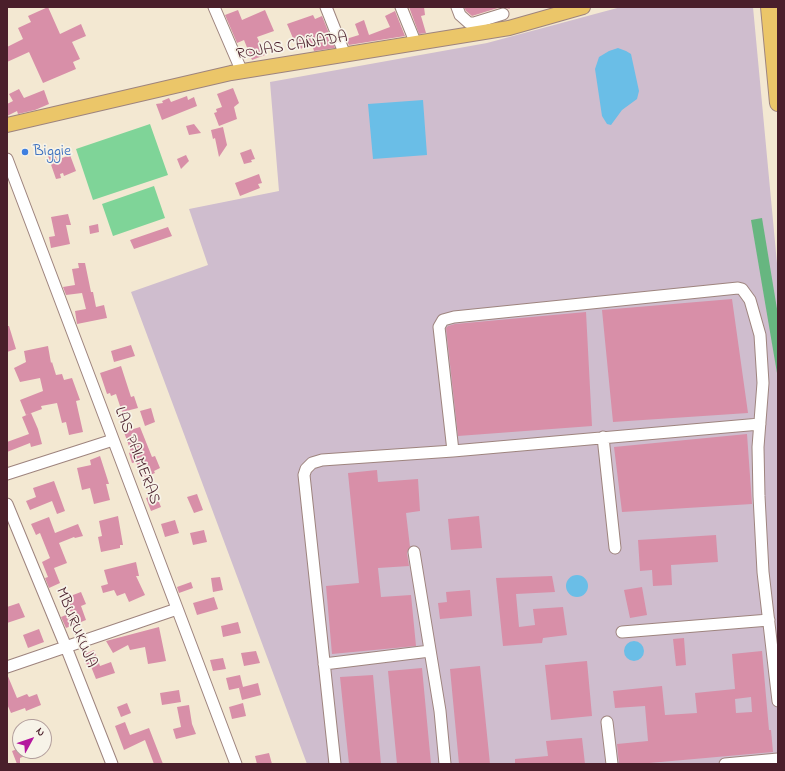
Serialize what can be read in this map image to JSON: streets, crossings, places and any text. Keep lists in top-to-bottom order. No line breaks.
{"streets":{"main road":["ROJAS CAÑADA"],"street":["LAS PALMERAS","MBURUKUJA"]},"places":["Biggie"],"north":"top right"}
